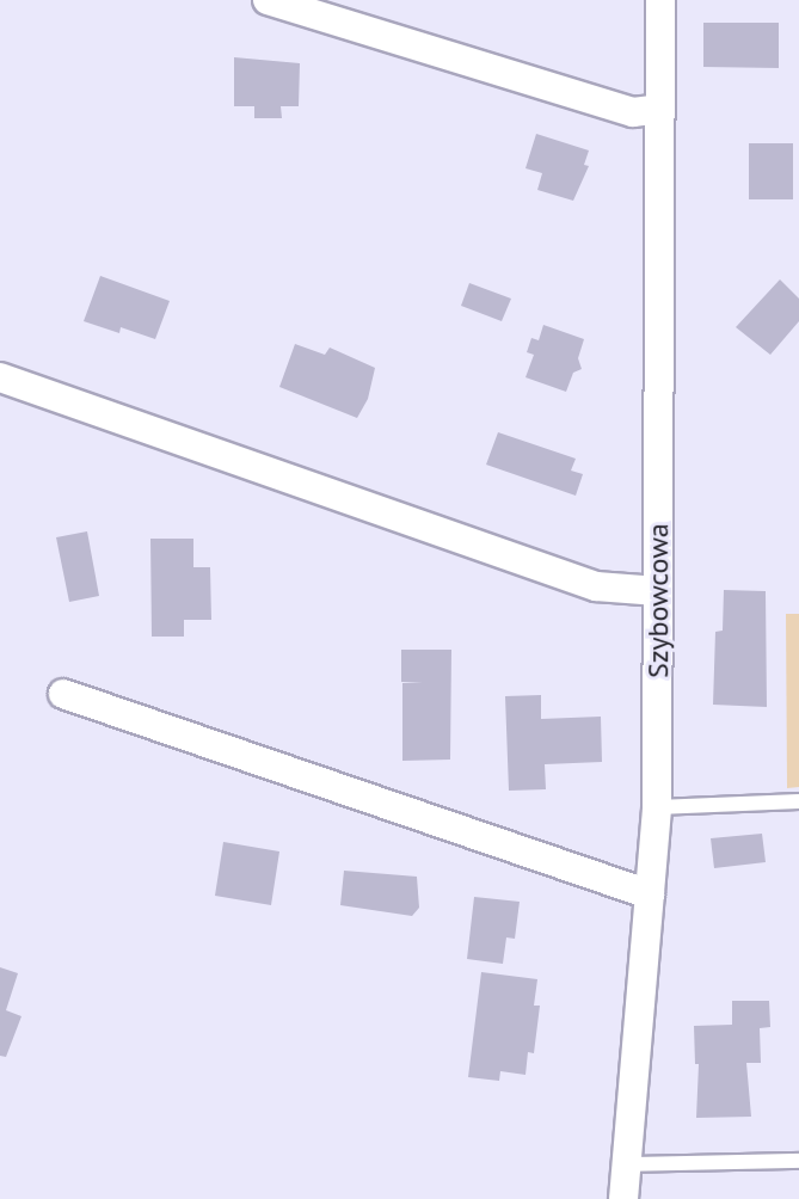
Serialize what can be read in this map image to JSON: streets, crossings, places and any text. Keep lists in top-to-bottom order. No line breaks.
{"streets":{"street":["Szybowcowa"]}}
